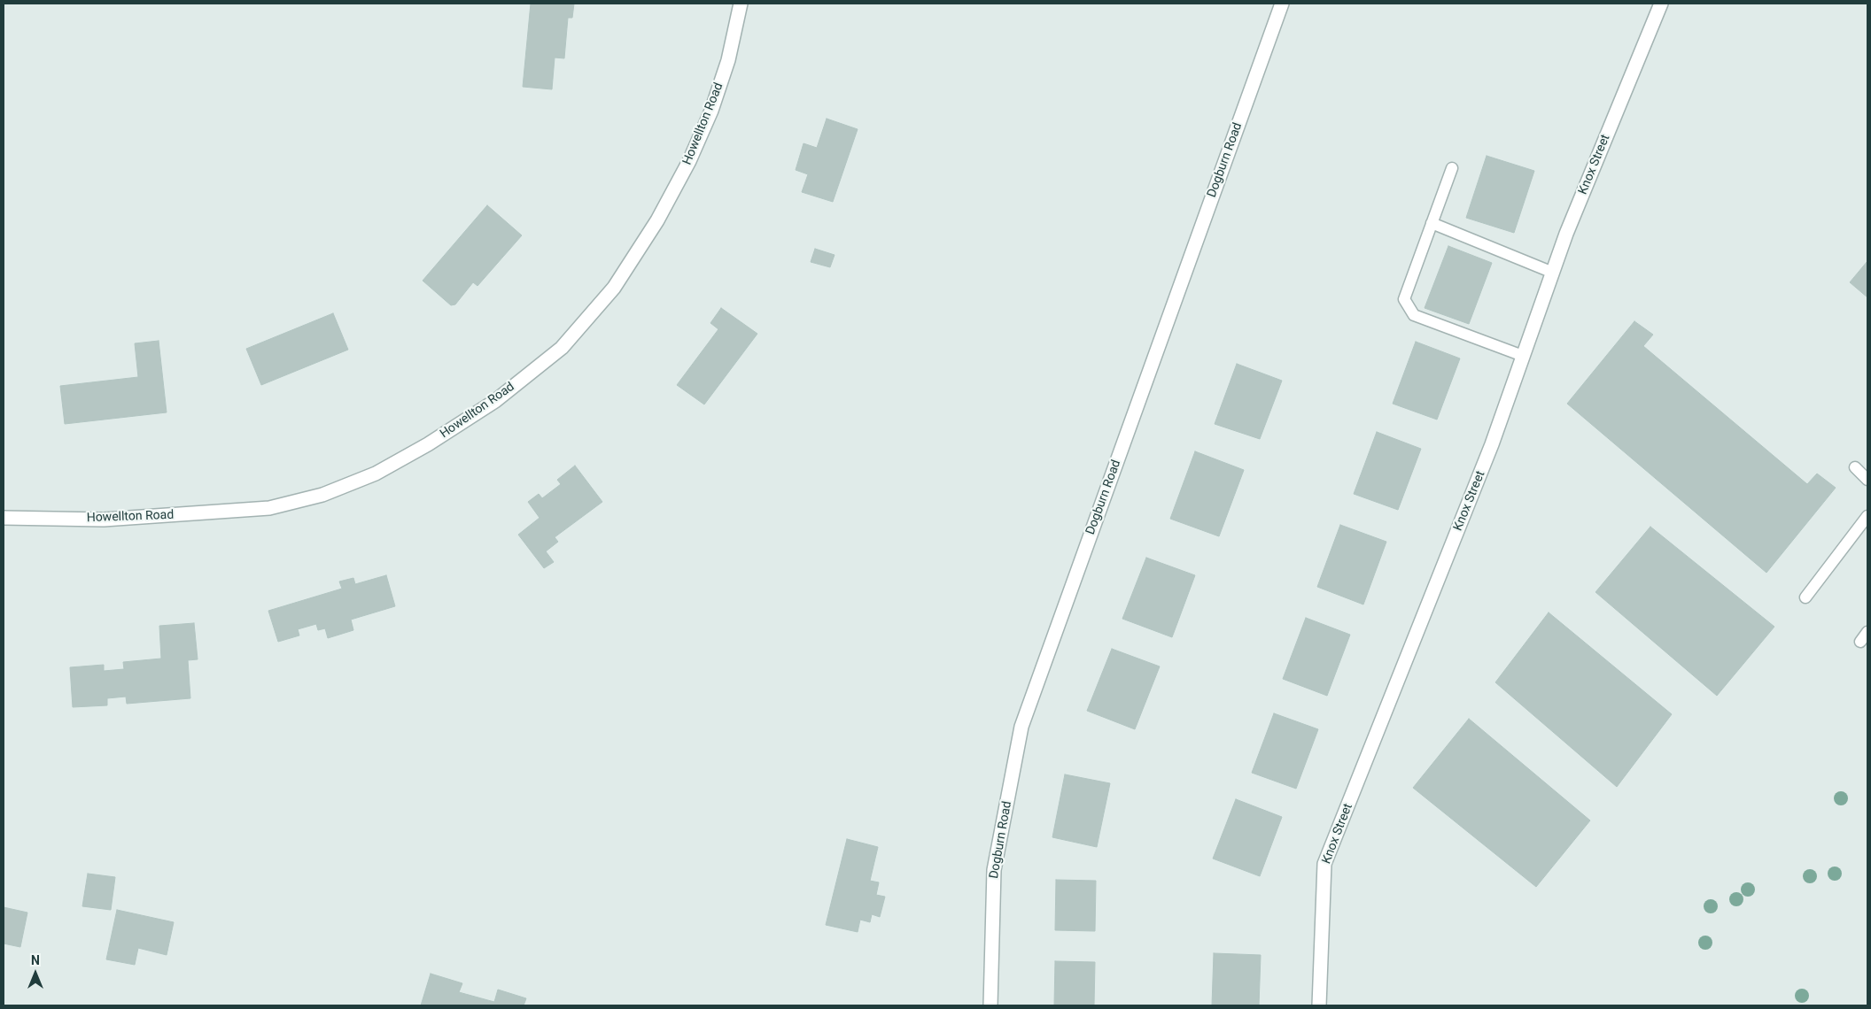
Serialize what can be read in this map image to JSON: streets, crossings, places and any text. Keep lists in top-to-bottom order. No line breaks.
{"streets":{"street":["Howellton Road","Dogburn Road","Knox Street"]},"north":"top"}
